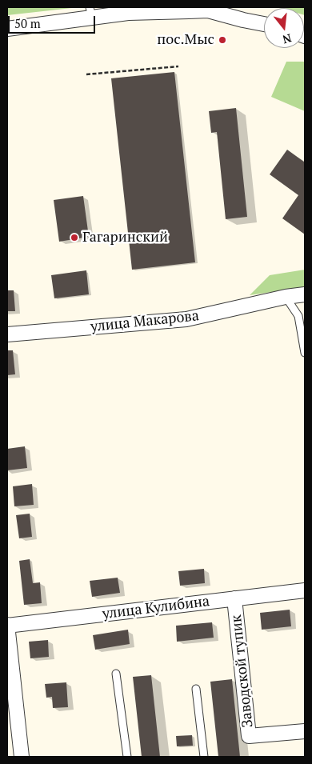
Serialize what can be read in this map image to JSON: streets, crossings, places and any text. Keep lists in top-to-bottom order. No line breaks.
{"streets":{"street":["улица Макарова","улица Кулибина","Заводской тупик"]},"crossings":[["улица Кулибина","Заводской тупик"]],"places":["пос.Мыс","Гагаринский"],"scale_bar":"50 m","north":"bottom"}
